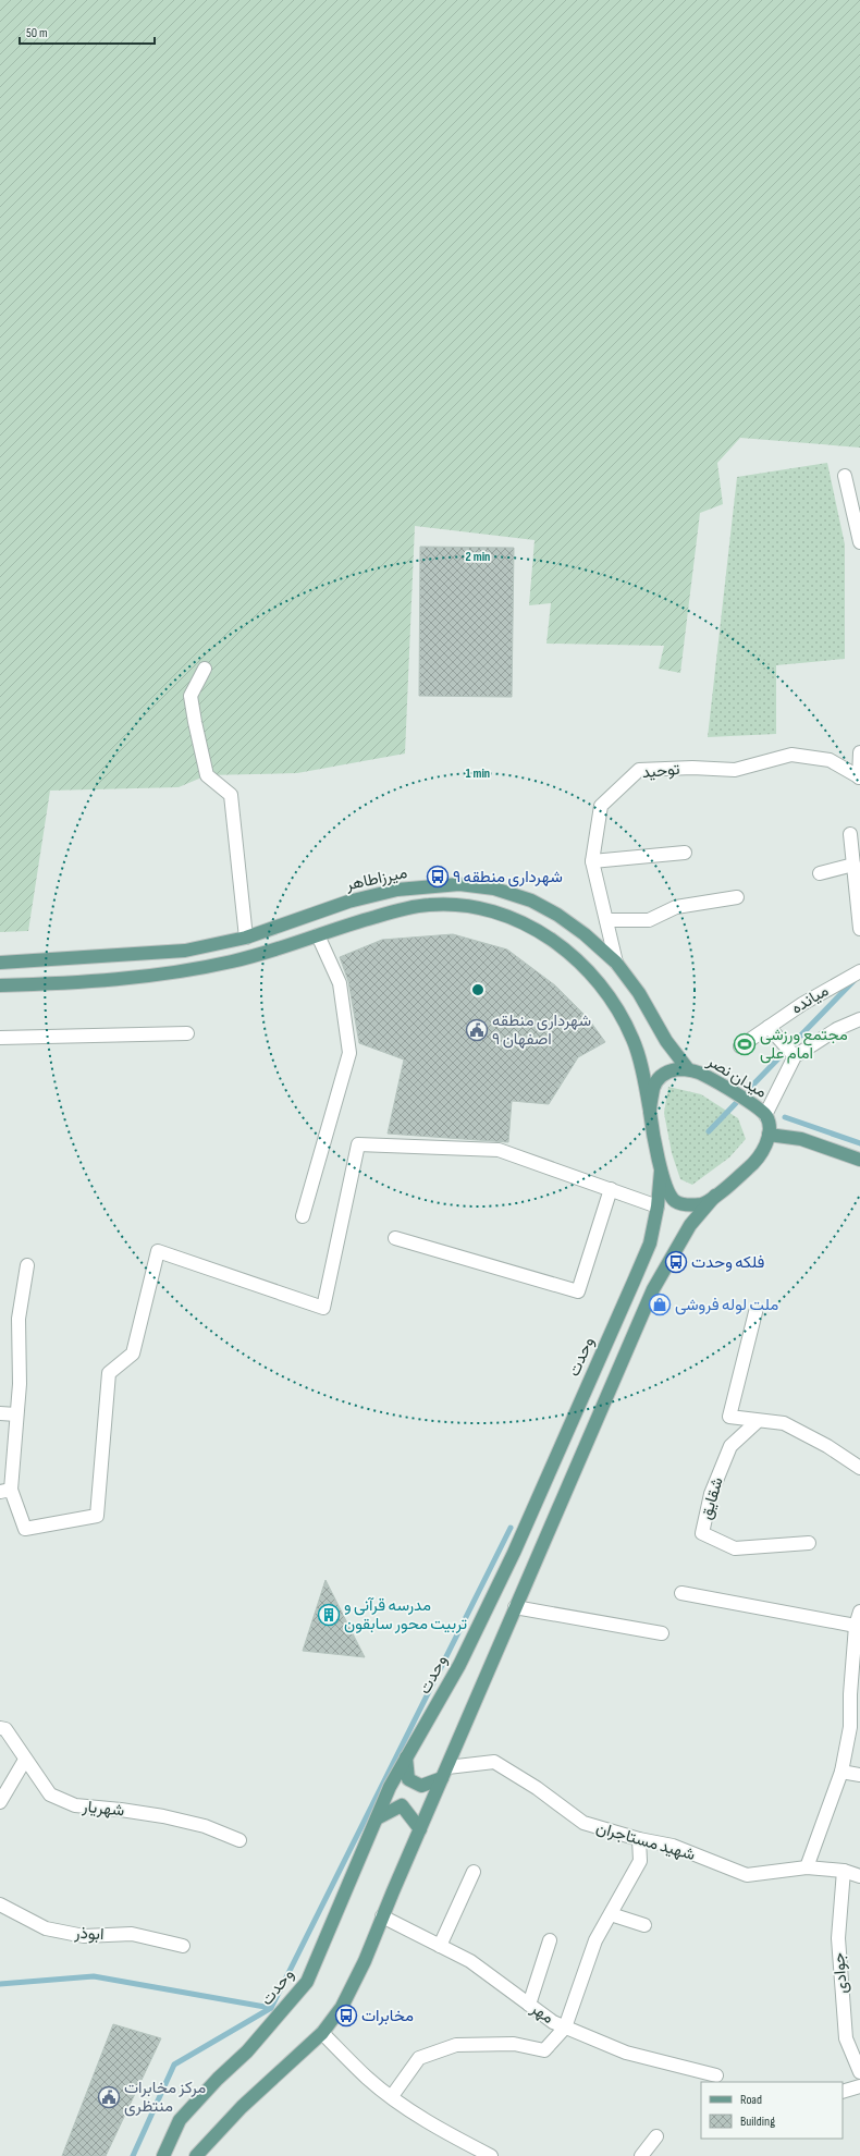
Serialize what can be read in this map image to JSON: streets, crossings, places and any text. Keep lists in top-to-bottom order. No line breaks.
{"streets":{"main road":["میرزاطاهر","میدان نصر","وحدت"],"street":["توحید","میانده","شقایق","شهریار","شهید مستاجران","ابوذر","جوادی","مهر"]},"crossings":[["توحید","میرزاطاهر"],["میرزاطاهر","میدان نصر"],["میرزاطاهر","وحدت"],["میدان نصر","وحدت"],["شهید مستاجران","جوادی"]],"places":{"bus stop":["شهرداری منطقه ۹","فلکه وحدت","مخابرات"],"public building":["شهرداری منطقه ۹ اصفهان","مرکز مخابرات منتظری"],"sports":["مجتمع ورزشی امام علی"],"shop":["ملت لوله فروشی"],"building":["مدرسه قرآنی و تربیت محور سابقون"]},"legend":["Road","Building"],"scale_bar":"50 m","rings":["2 min","1 min"]}
